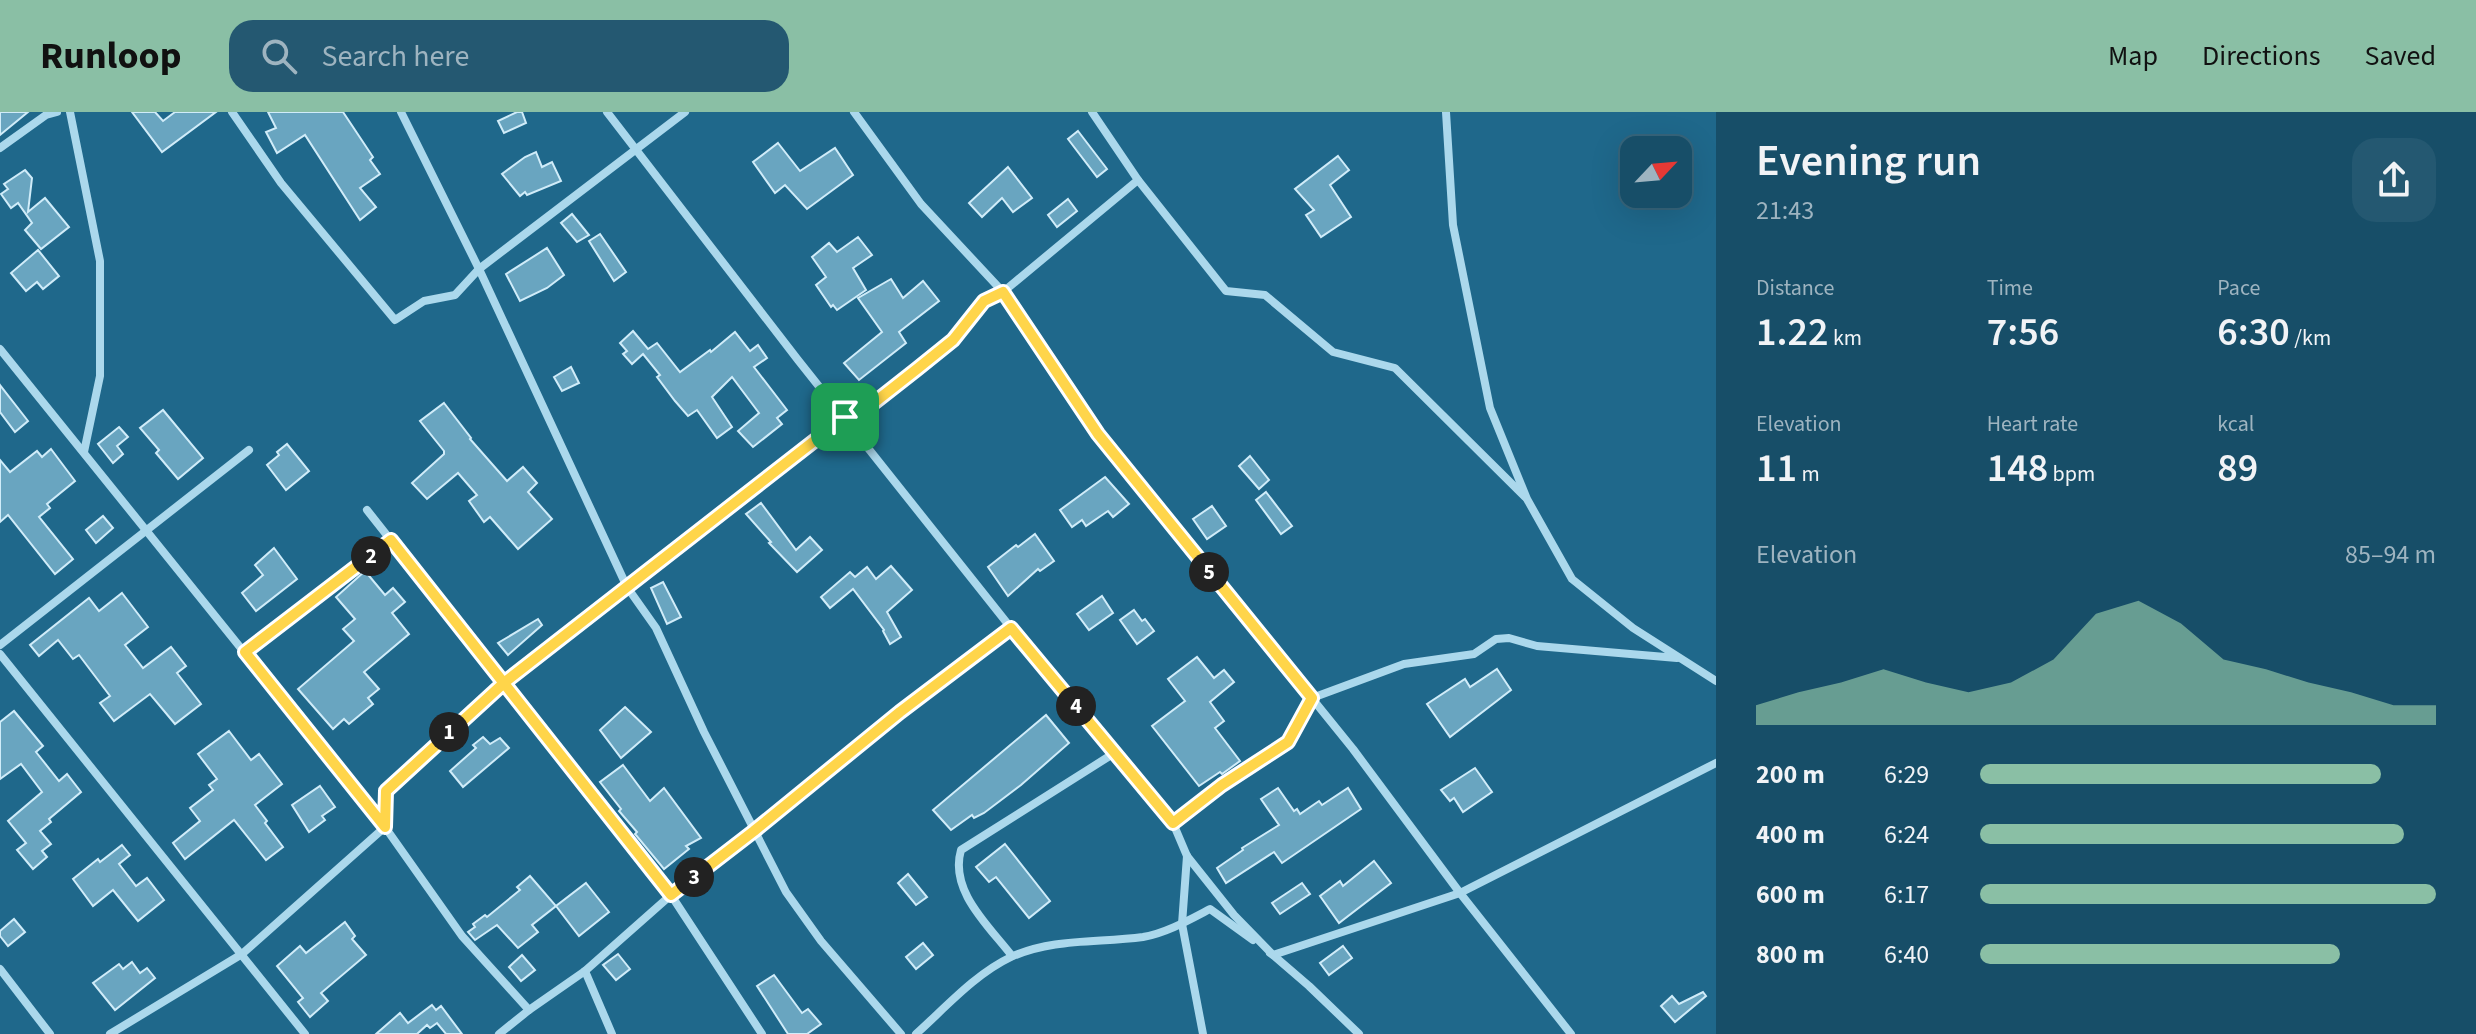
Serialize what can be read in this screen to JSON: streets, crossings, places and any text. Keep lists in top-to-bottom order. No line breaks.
{"north":"top right","page":{"header":"Runloop","search":"Search here","nav":["Map","Directions","Saved"],"heading":["Evening run","21:43"],"stats":[["Distance","1.22 km"],["Time","7:56"],["Pace","6:30 /km"],["Elevation","11 m"],["Heart rate","148 bpm"],["kcal","89"]],"chart":["Elevation","85–94 m"],"pins":["2","5","4","1","3"],"list":[{"name":"200 m","note":"6:29"},{"name":"400 m","note":"6:24"},{"name":"600 m","note":"6:17"},{"name":"800 m","note":"6:40"}]}}
